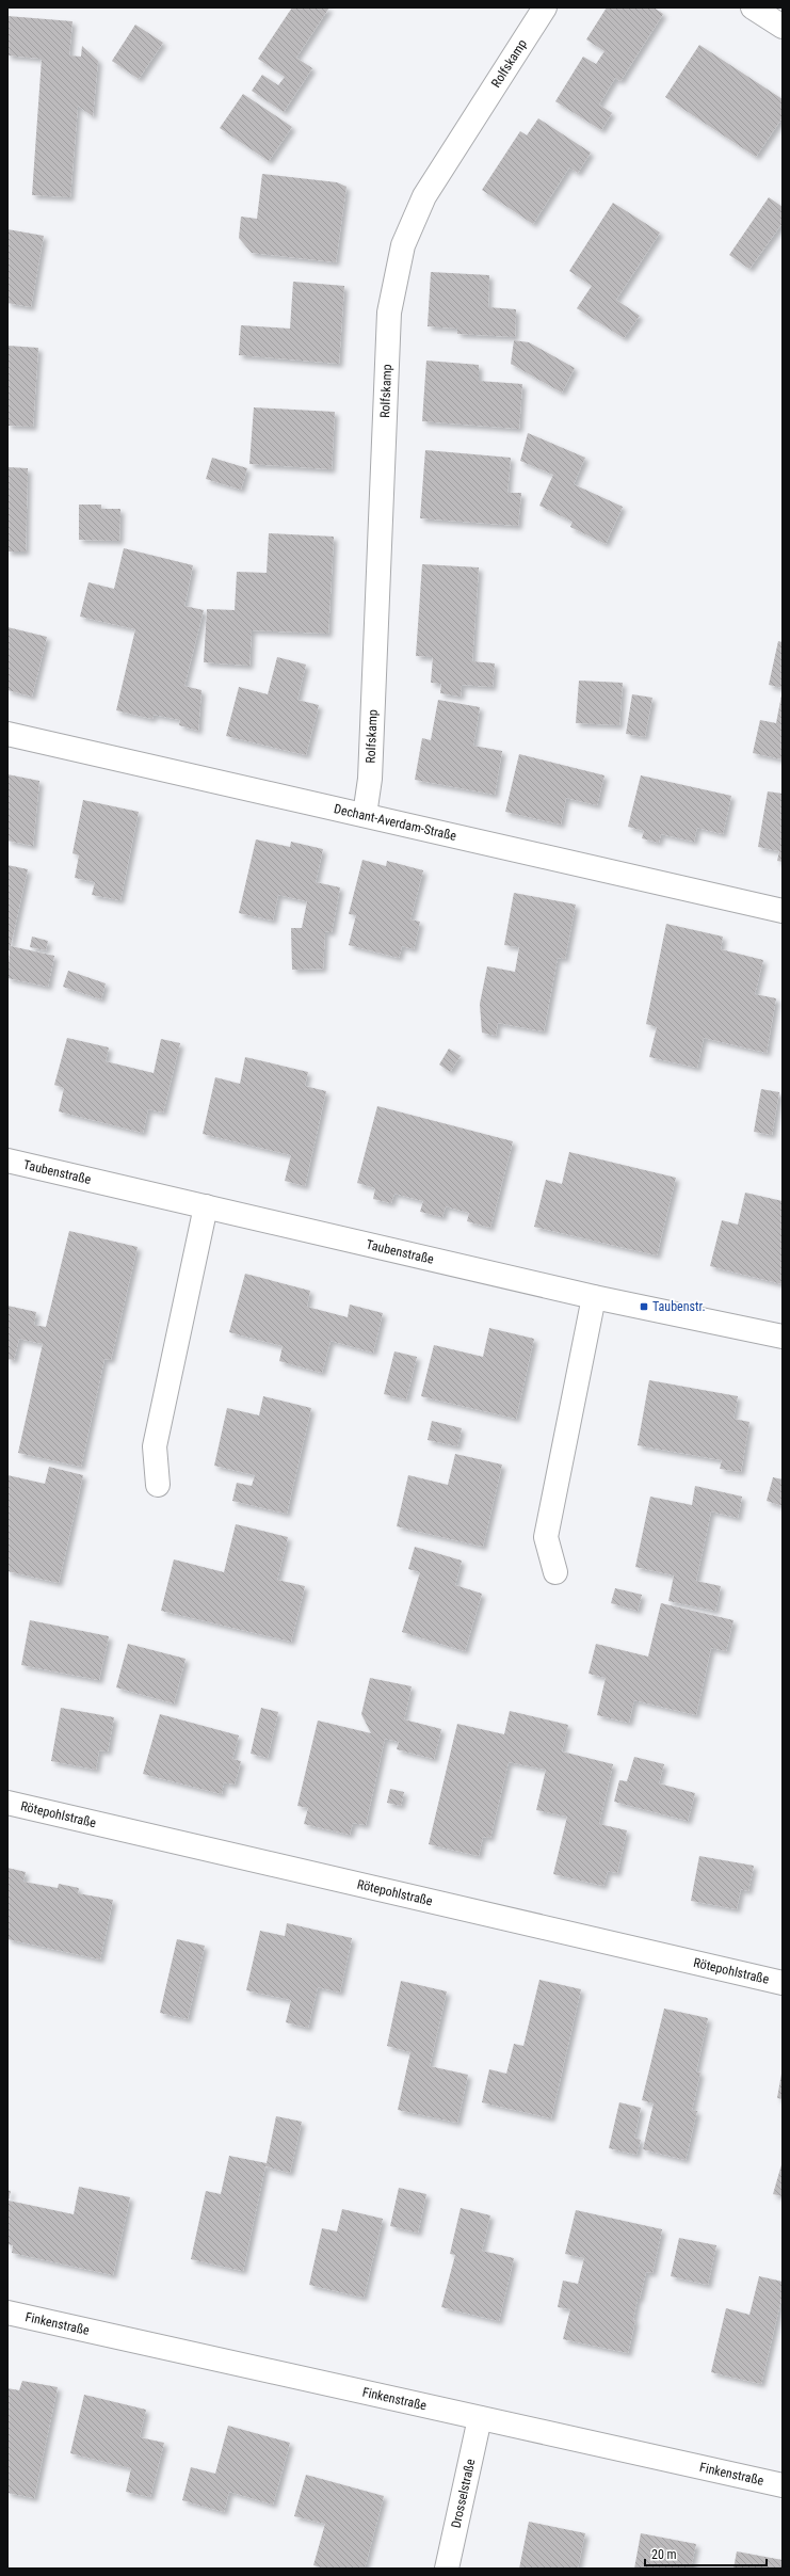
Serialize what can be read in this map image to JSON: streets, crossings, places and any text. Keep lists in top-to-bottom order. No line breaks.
{"streets":{"street":["Rolfskamp","Dechant-Averdam-Straße","Taubenstraße","Rötepohlstraße","Finkenstraße","Drosselstraße"]},"crossings":[["Rolfskamp","Dechant-Averdam-Straße"],["Finkenstraße","Drosselstraße"]],"places":{"transit":["Taubenstr."]},"scale_bar":"20 m"}
